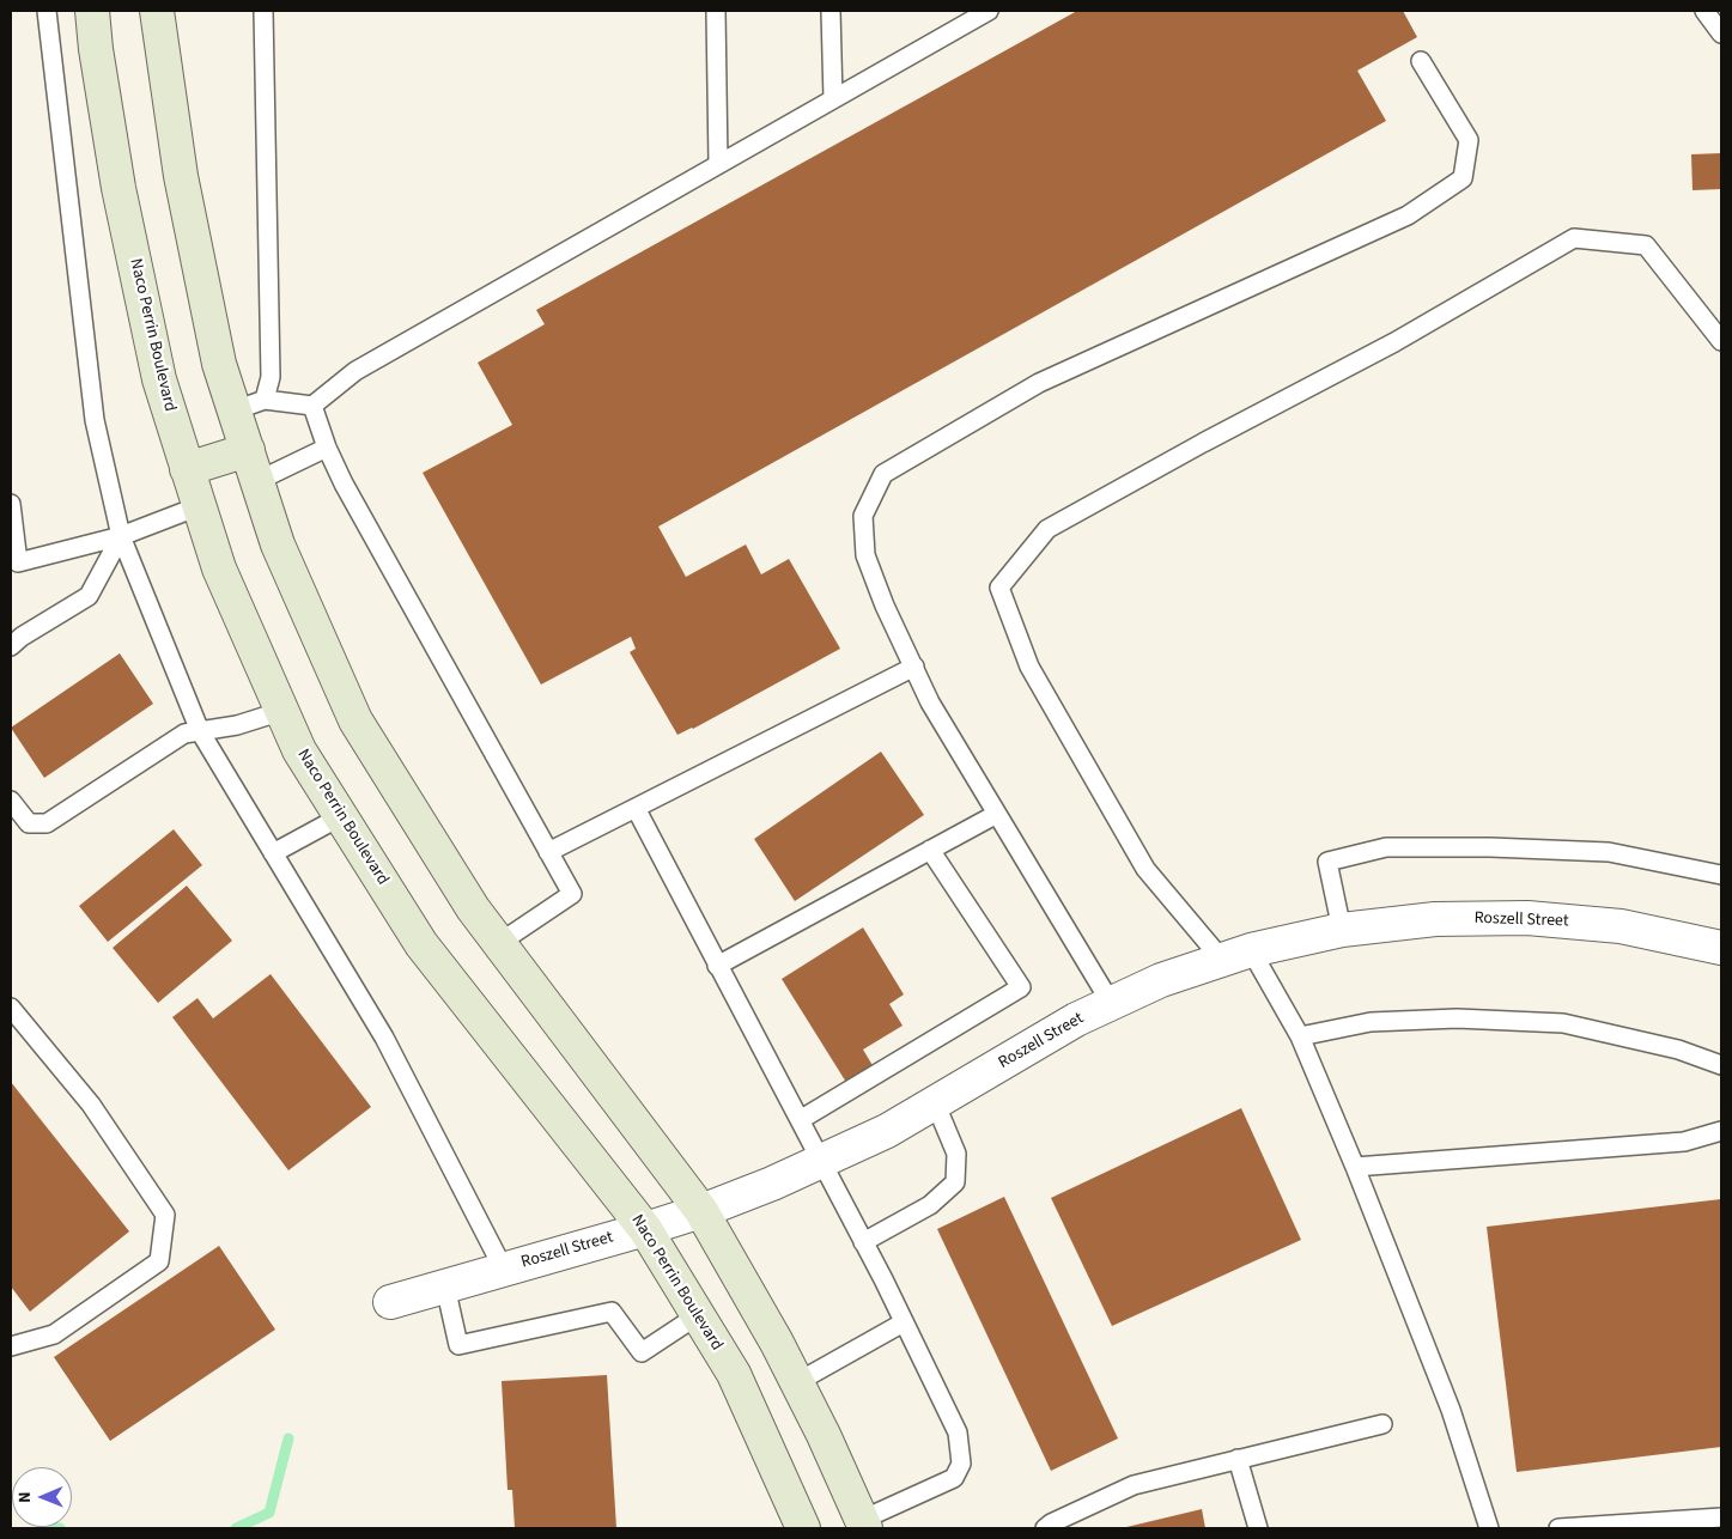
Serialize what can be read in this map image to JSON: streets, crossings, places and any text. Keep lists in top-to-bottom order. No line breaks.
{"streets":{"main road":["Naco Perrin Boulevard"],"street":["Roszell Street"]},"crossings":[["Naco Perrin Boulevard","Roszell Street"]],"north":"left"}
